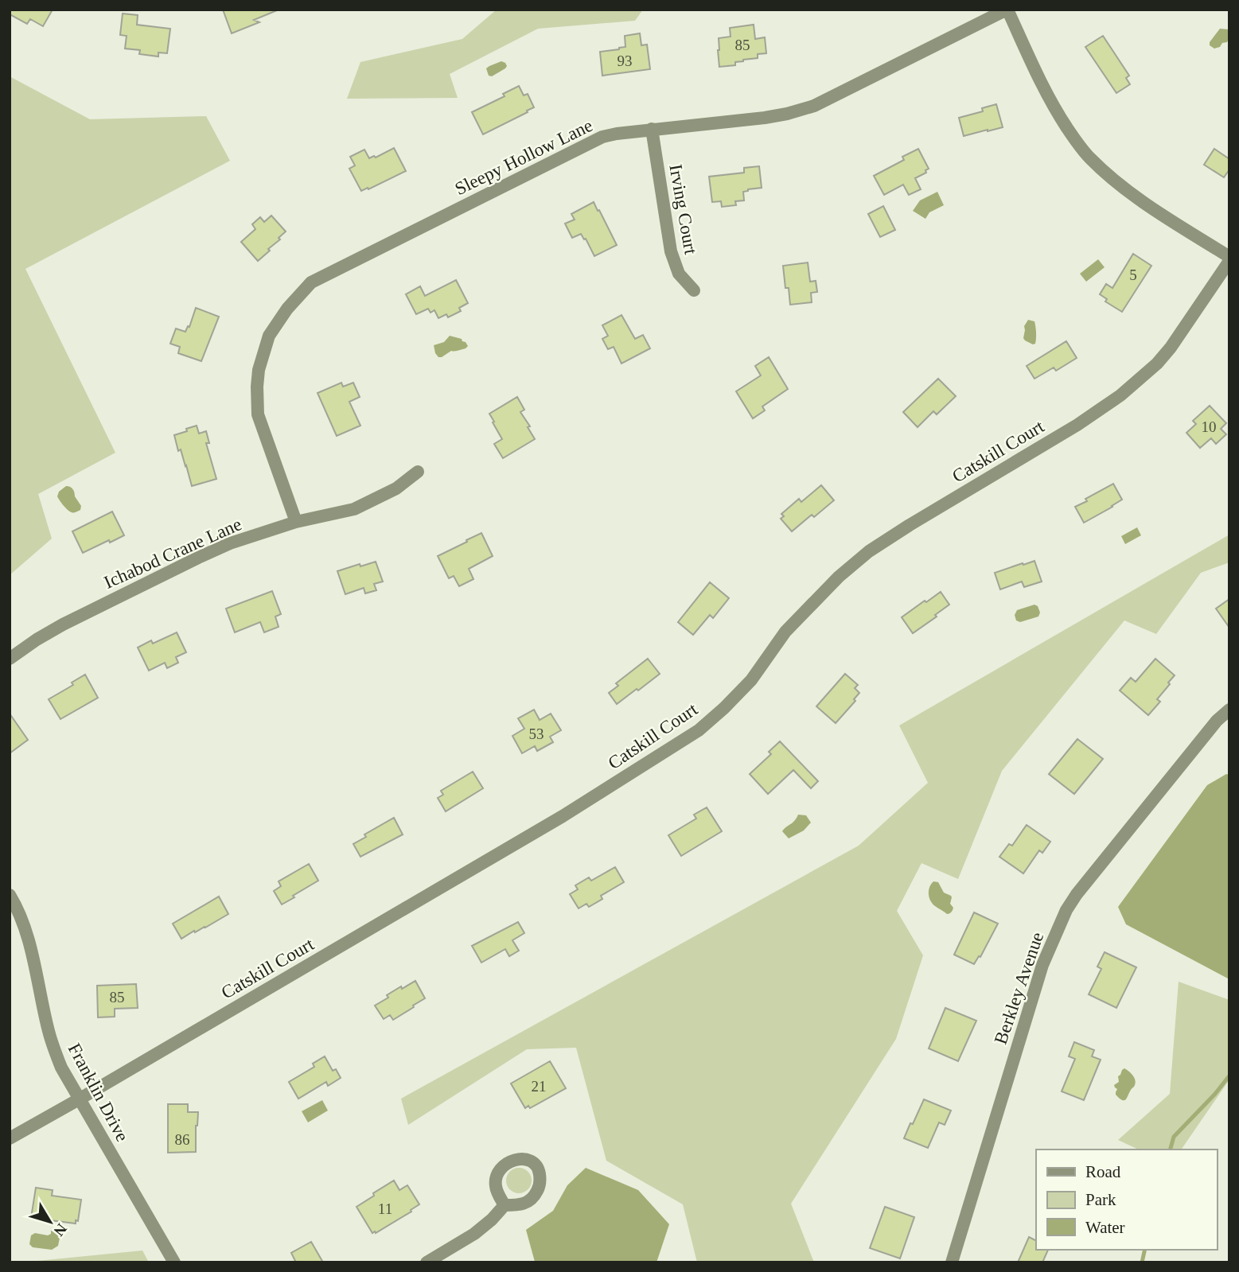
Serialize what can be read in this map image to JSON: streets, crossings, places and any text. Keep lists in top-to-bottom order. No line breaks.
{"streets":{"street":["Sleepy Hollow Lane","Irving Court","Catskill Court","Ichabod Crane Lane","Berkley Avenue","Franklin Drive"]},"crossings":[["Sleepy Hollow Lane","Irving Court"],["Sleepy Hollow Lane","Ichabod Crane Lane"],["Catskill Court","Franklin Drive"]],"house_numbers":["85","93","5","10","53","85","21","86","11"],"legend":["Road","Park","Water"],"north":"bottom right"}
